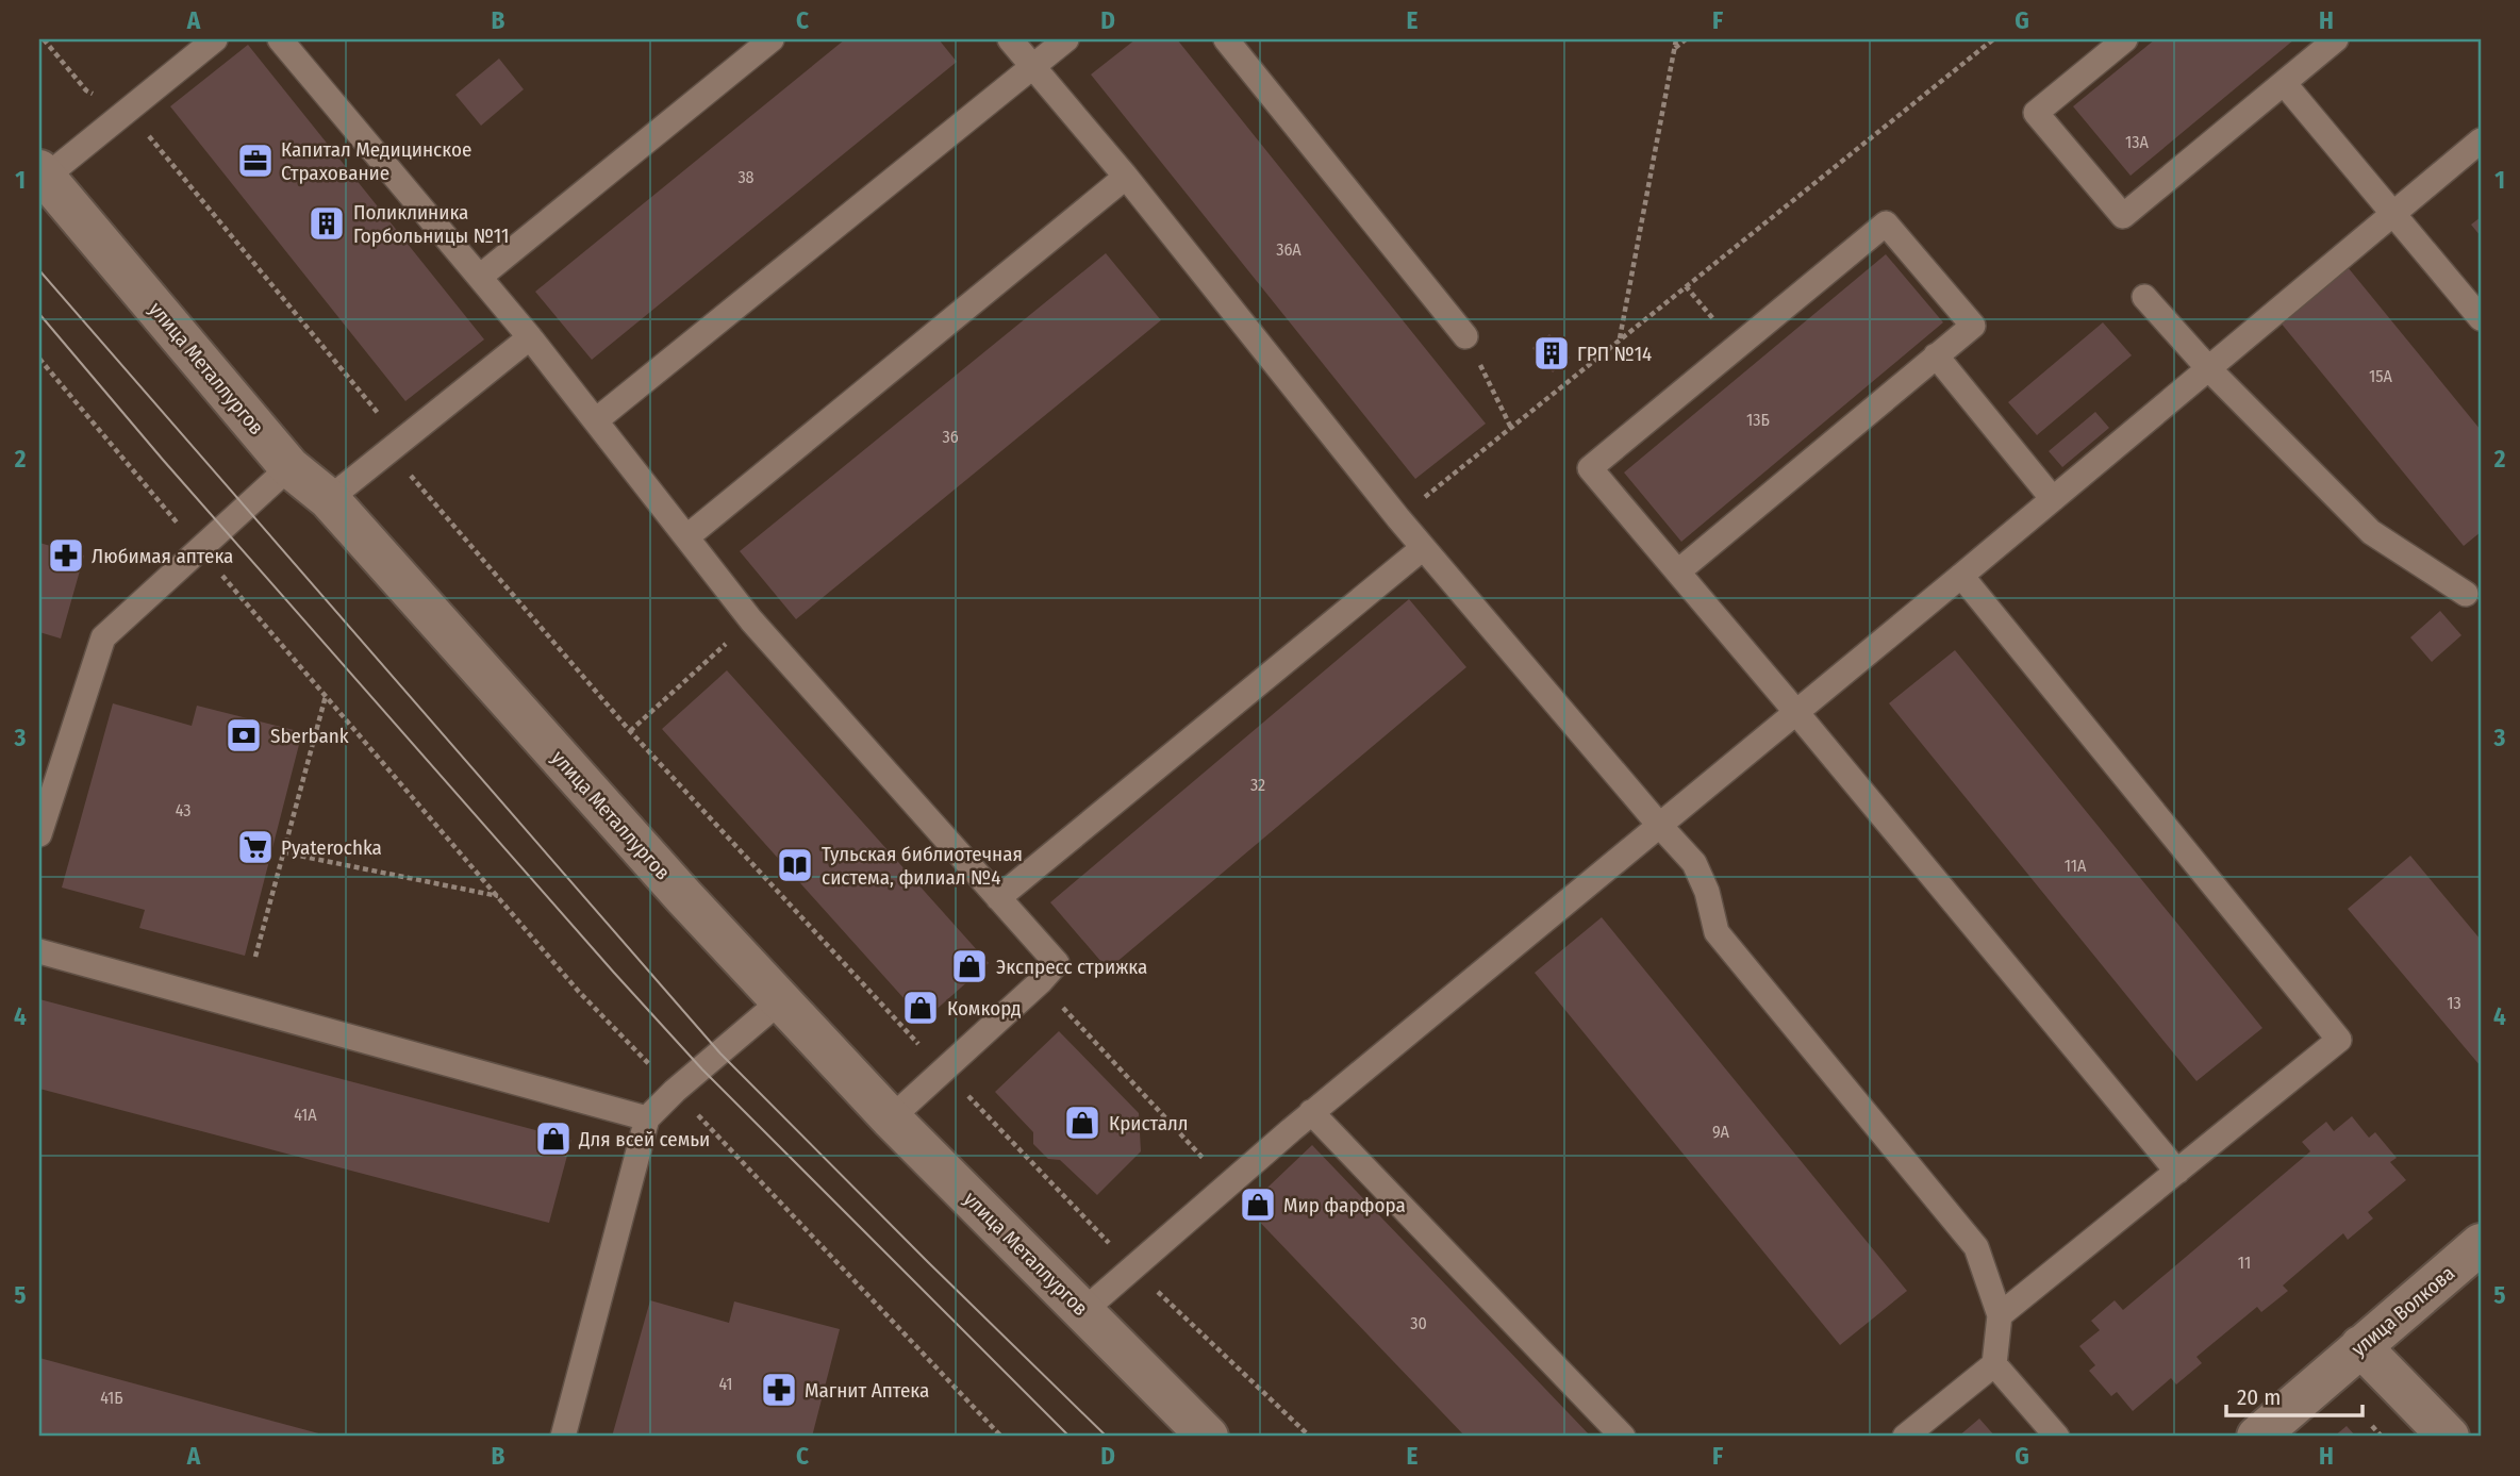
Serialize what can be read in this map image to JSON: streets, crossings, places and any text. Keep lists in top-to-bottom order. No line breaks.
{"streets":{"main road":["улица Металлургов","улица Волкова"]},"places":{"office":["Капитал Медицинское Страхование"],"building":["Поликлиника Горбольницы №11","ГРП №14"],"pharmacy":["Любимая аптека","Магнит Аптека"],"bank":["Sberbank"],"supermarket":["Pyaterochka"],"library":["Тульская библиотечная система, филиал №4"],"shop":["Экспресс стрижка","Комкорд","Кристалл","Для всей семьи","Мир фарфора"]},"house_numbers":["13А","38","36А","15А","13Б","36","32","43","11А","13","41А","9А","11","30","41","41Б"],"scale_bar":"20 m","grid":{"columns":["A","B","C","D","E","F","G","H"],"rows":["1","2","3","4","5"]}}
